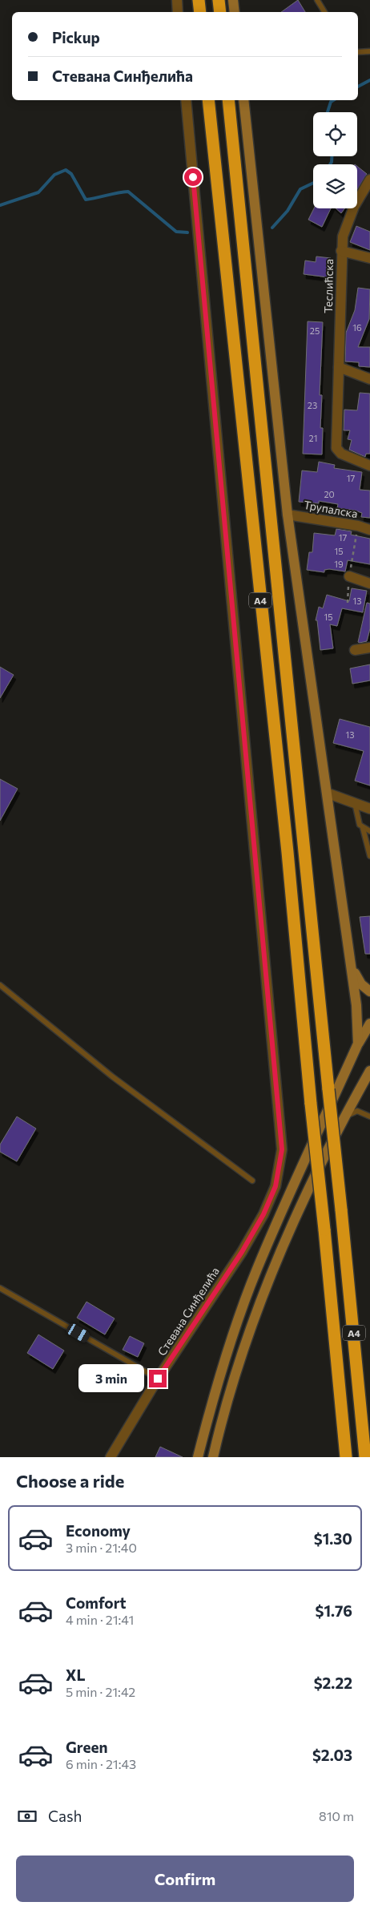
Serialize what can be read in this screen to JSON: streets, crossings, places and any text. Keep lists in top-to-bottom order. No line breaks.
{"streets":{"highway":["A4"],"street":["Теслићска","Трупалска","Стевана Синђелића"]},"house_numbers":["16","25","23","21","17","20","17","15","19","13","15","13"],"page":{"banner":["Pickup","Стевана Синђелића"],"bubble":"3 min","heading":"Choose a ride","list":[{"name":"Economy","note":"3 min · 21:40","value":"$1.30"},{"name":"Comfort","note":"4 min · 21:41","value":"$1.76"},{"name":"XL","note":"5 min · 21:42","value":"$2.22"},{"name":"Green","note":"6 min · 21:43","value":"$2.03"}],"pay":["Cash","810 m"],"buttons":"Confirm"}}
